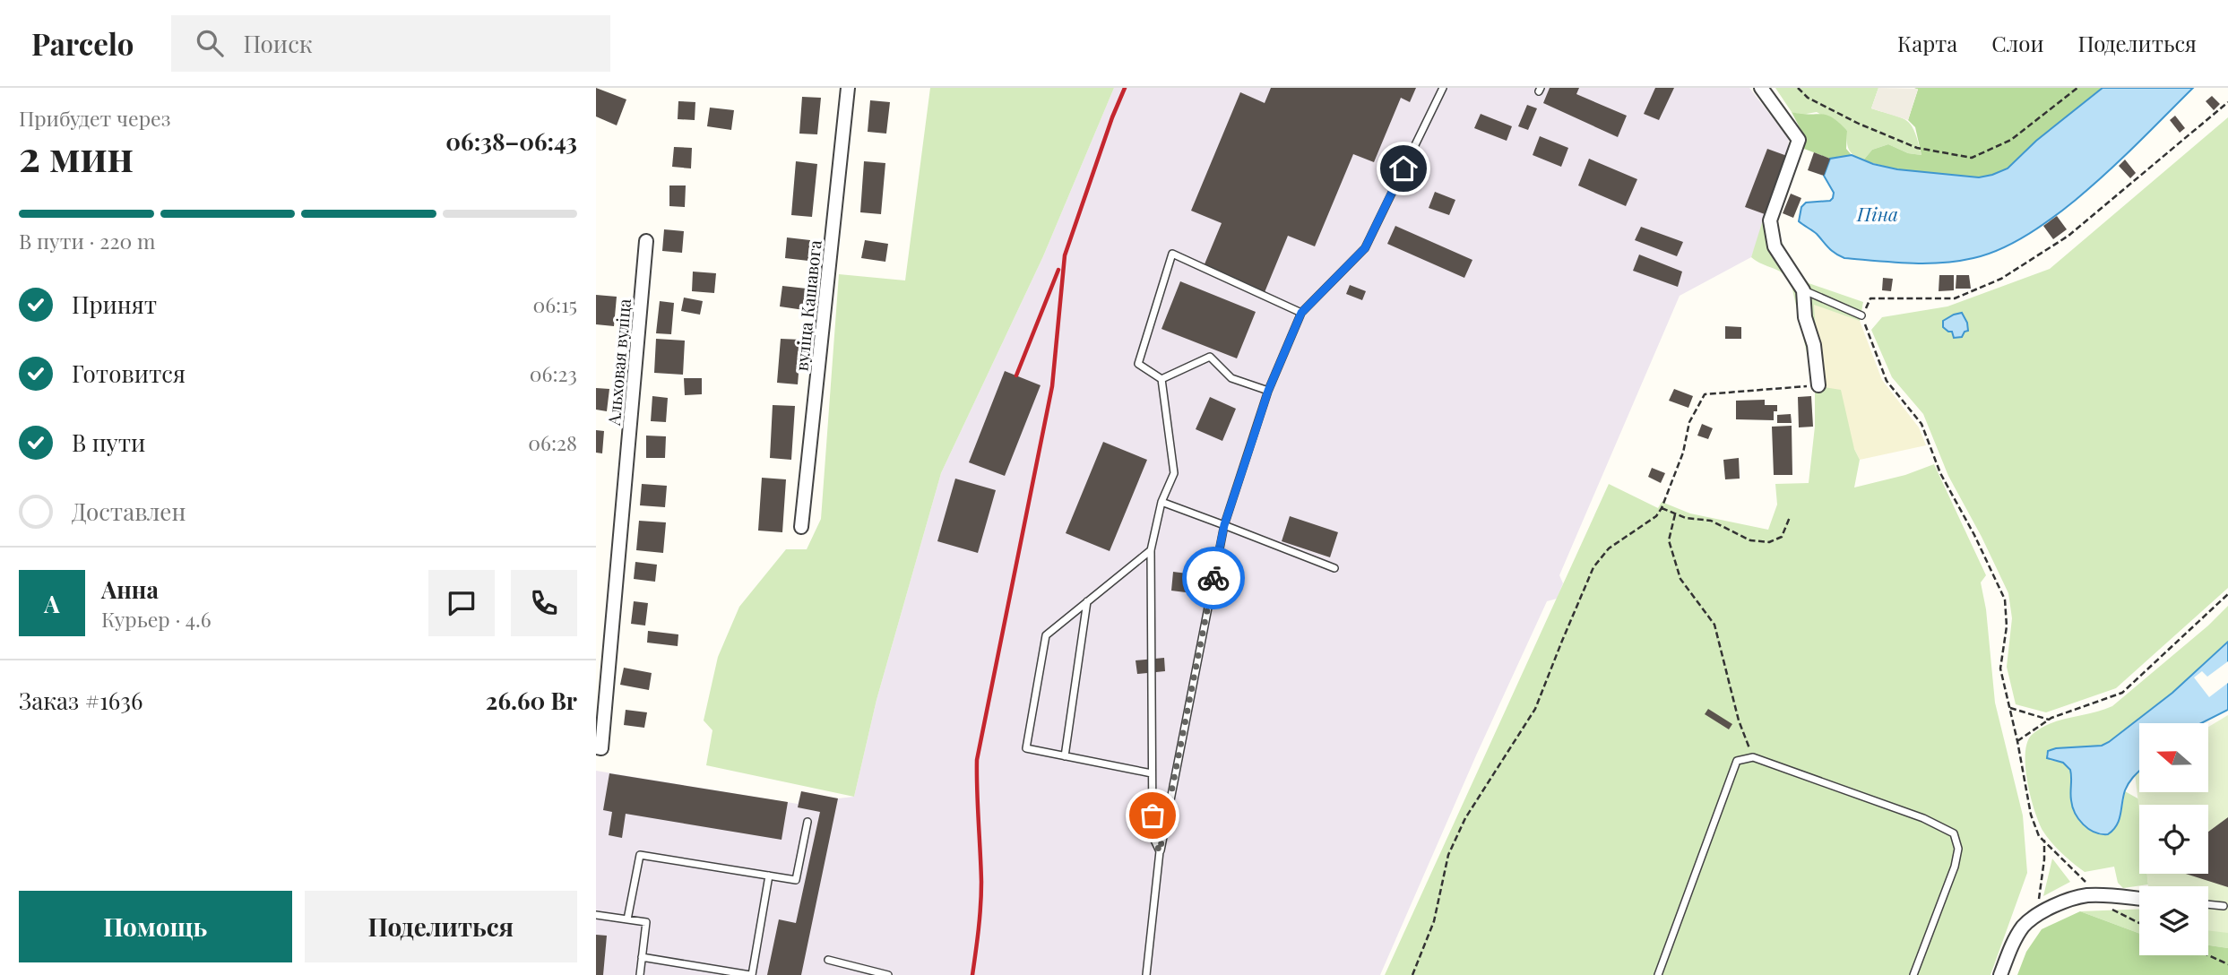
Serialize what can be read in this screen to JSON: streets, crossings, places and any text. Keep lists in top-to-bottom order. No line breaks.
{"streets":{"street":["вуліца Кашавога","Альховая вуліца"]},"water":["Піна"],"north":"left","page":{"header":"Parcelo","search":"Поиск","nav":["Карта","Слои","Поделиться"],"heading":["2 мин","Прибудет через","06:38–06:43"],"panel":["Анна","Курьер · 4.6","Заказ #1636","26.60 Br"],"bar":"В пути · 220 m","list":[["Принят","06:15"],["Готовится","06:23"],["В пути","06:28"],"Доставлен"],"round":"А","buttons":["Помощь","Поделиться"]}}
